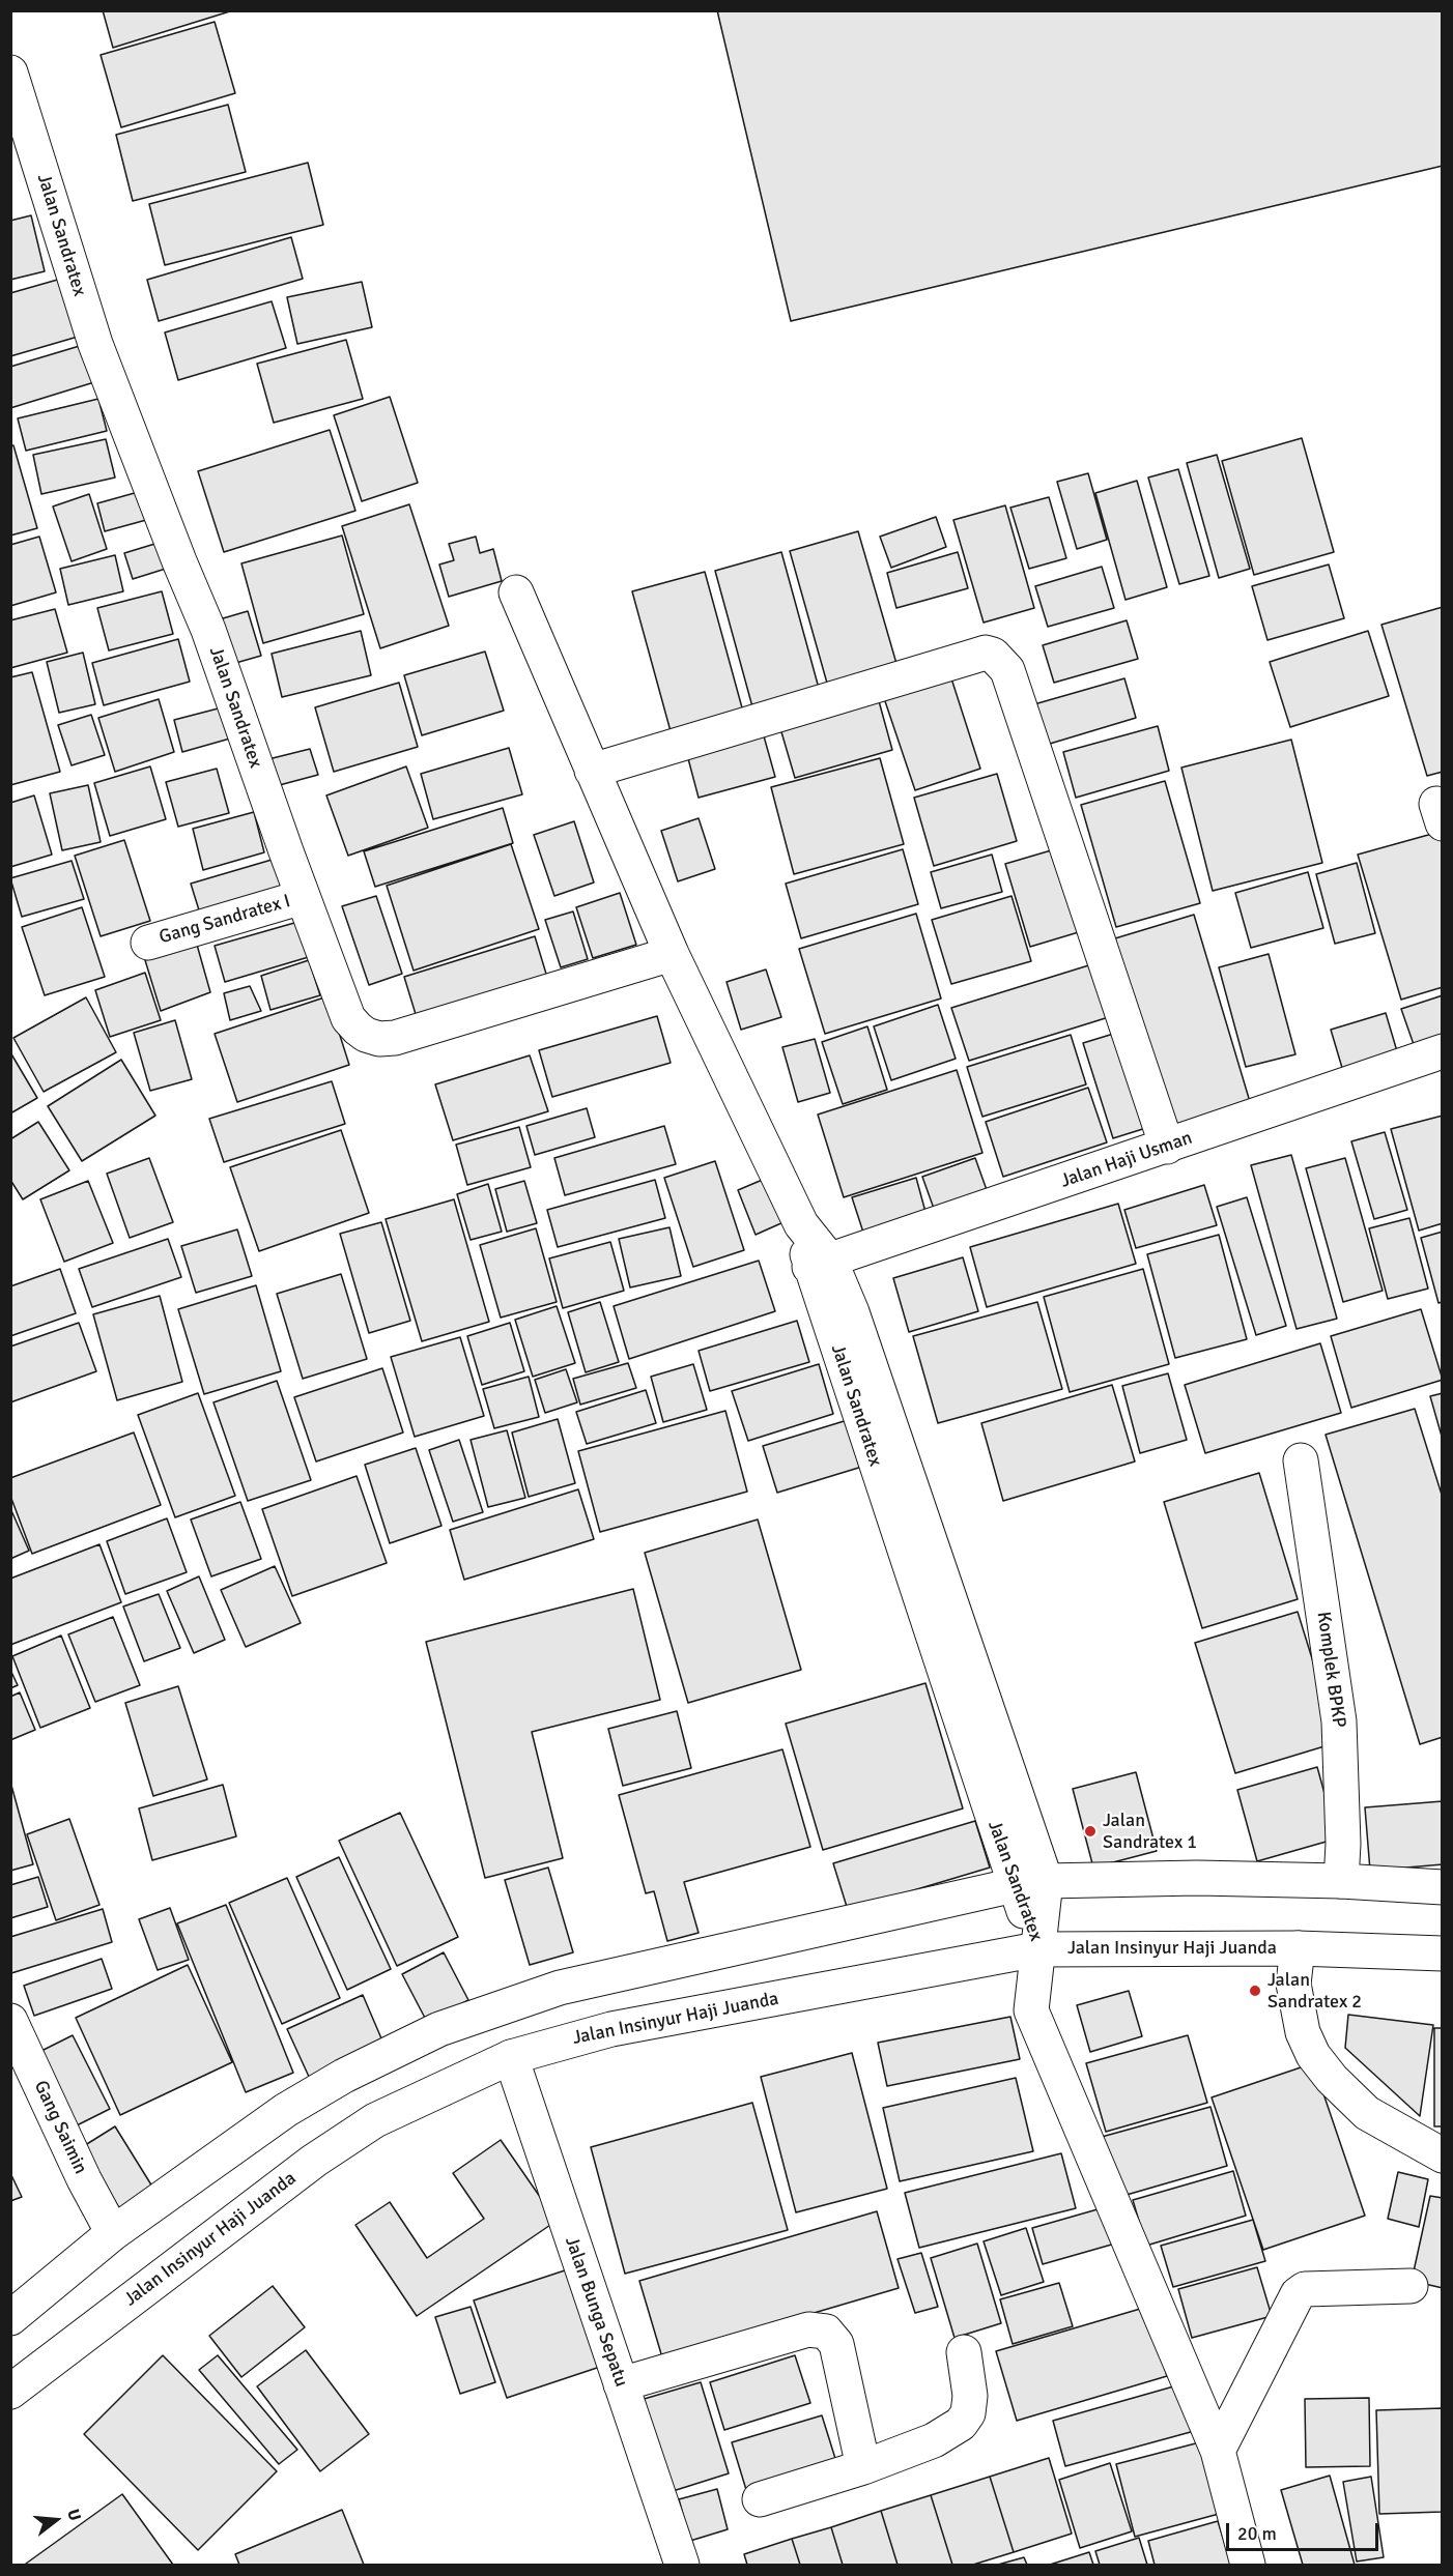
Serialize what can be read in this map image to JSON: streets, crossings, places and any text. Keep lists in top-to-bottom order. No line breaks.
{"streets":{"main road":["Jalan Sandratex","Gang Sandratex I","Jalan Haji Usman","Komplek BPKP","Jalan Insinyur Haji Juanda","Gang Saimin","Jalan Bunga Sepatu"]},"crossings":[["Jalan Sandratex","Gang Sandratex I"],["Jalan Sandratex","Jalan Haji Usman"],["Jalan Sandratex","Jalan Insinyur Haji Juanda"],["Jalan Insinyur Haji Juanda","Jalan Bunga Sepatu"]],"places":["Jalan Sandratex 1","Jalan Sandratex 2"],"scale_bar":"20 m","north":"right"}
